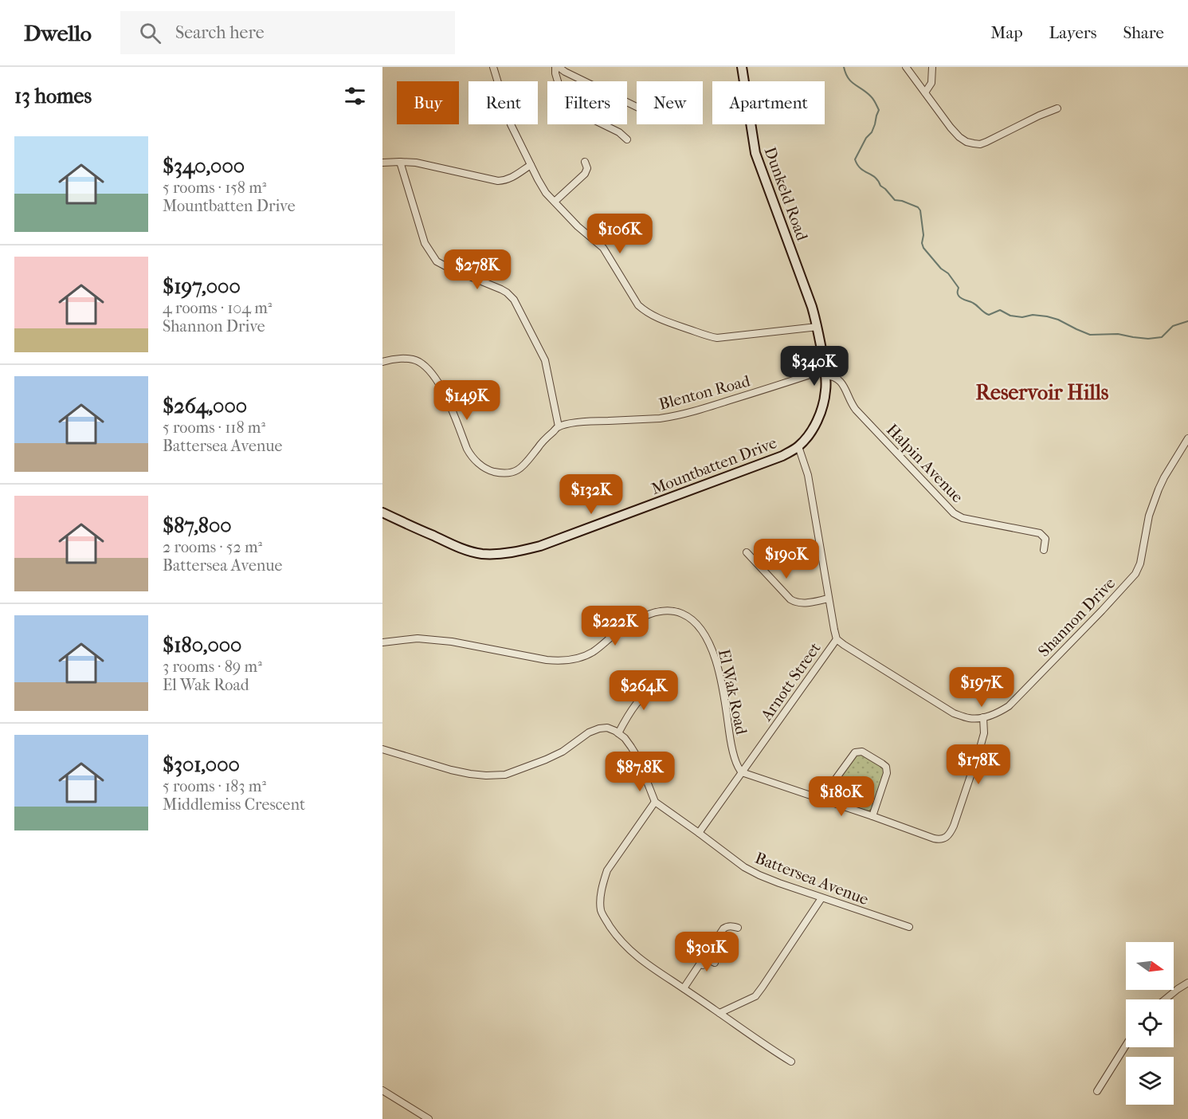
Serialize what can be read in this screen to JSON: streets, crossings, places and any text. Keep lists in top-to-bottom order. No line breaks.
{"streets":{"main road":["Dunkeld Road","Mountbatten Drive"],"street":["Blenton Road","Halpin Avenue","Shannon Drive","Arnott Street","El Wak Road","Battersea Avenue"]},"crossings":[["Dunkeld Road","Mountbatten Drive"],["Blenton Road","Halpin Avenue"],["Blenton Road","Mountbatten Drive"],["Halpin Avenue","Mountbatten Drive"],["Shannon Drive","Arnott Street"],["Arnott Street","El Wak Road"],["Arnott Street","Battersea Avenue"]],"districts":["Reservoir Hills"],"north":"right","page":{"header":"Dwello","search":"Search here","nav":["Map","Layers","Share"],"heading":"13 homes","chip":["Buy","Rent","Filters","New","Apartment"],"list":[{"name":"$340,000","note":"5 rooms · 158 m² · Mountbatten Drive"},{"name":"$197,000","note":"4 rooms · 104 m² · Shannon Drive"},{"name":"$264,000","note":"5 rooms · 118 m² · Battersea Avenue"},{"name":"$87,800","note":"2 rooms · 52 m² · Battersea Avenue"},{"name":"$180,000","note":"3 rooms · 89 m² · El Wak Road"},{"name":"$301,000","note":"5 rooms · 183 m² · Middlemiss Crescent"}],"price":["$106K","$278K","$340K","$149K","$132K","$190K","$222K","$197K","$264K","$178K","$87.8K","$180K","$301K"]}}
